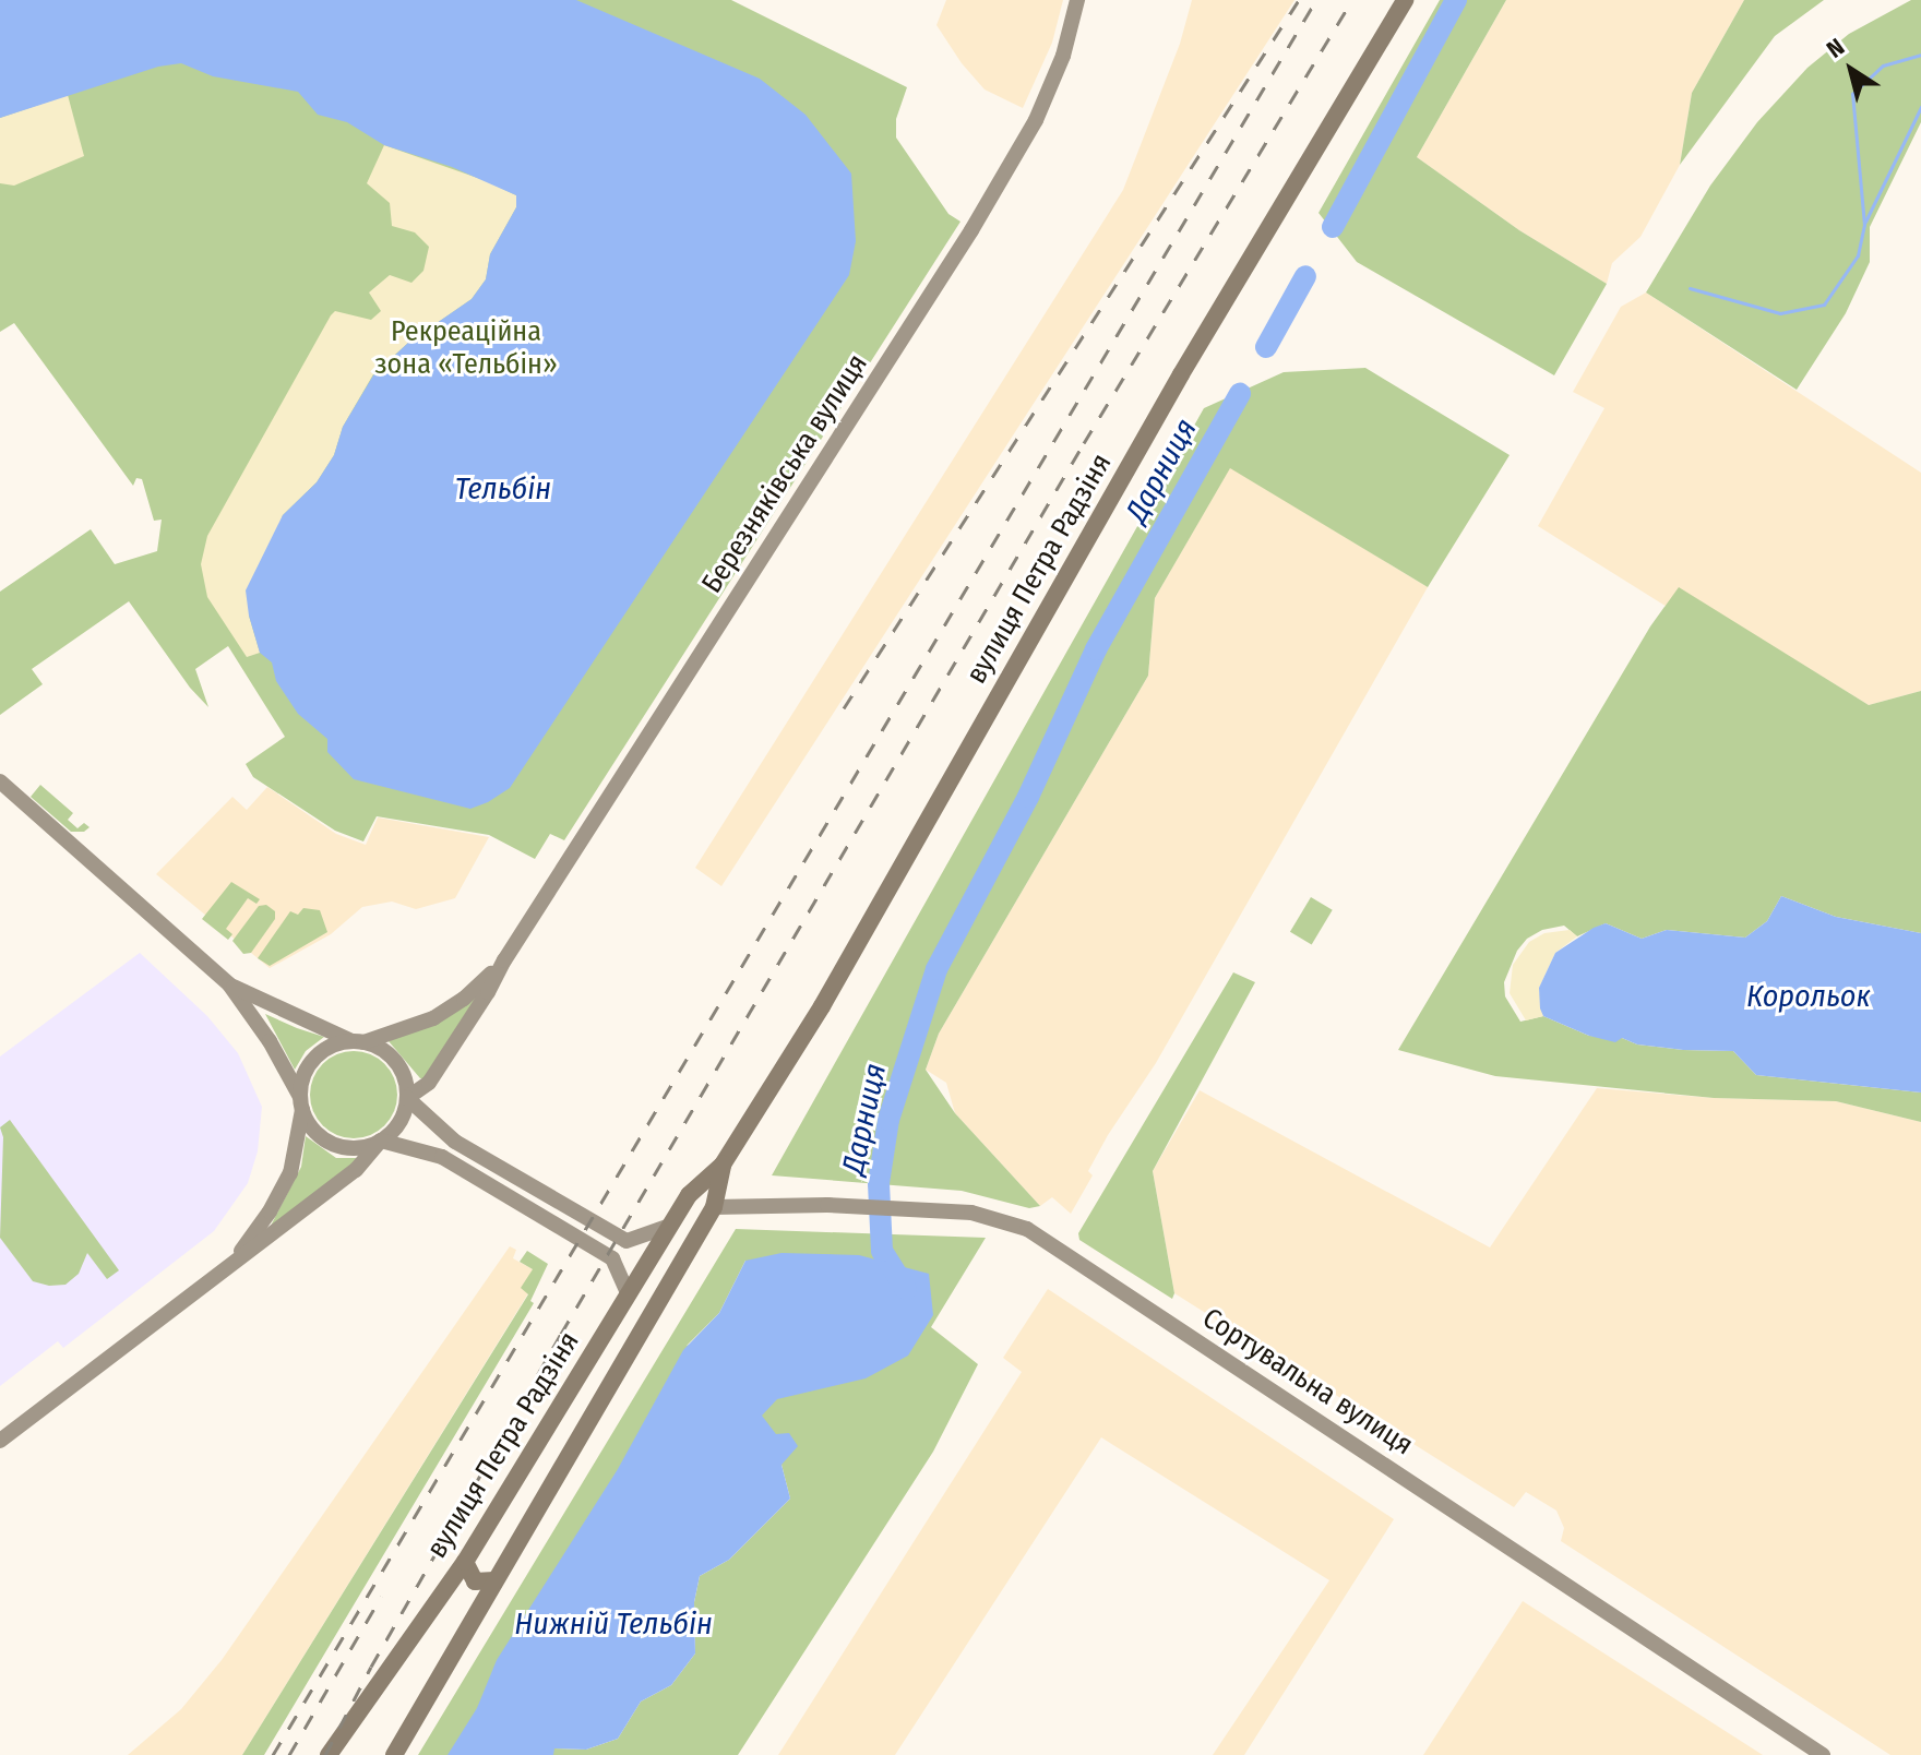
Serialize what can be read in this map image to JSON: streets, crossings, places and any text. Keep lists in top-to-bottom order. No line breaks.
{"streets":{"main road":["вулиця Петра Радзіня"],"street":["Березняківська вулиця","Сортувальна вулиця"]},"crossings":[["вулиця Петра Радзіня","Сортувальна вулиця"]],"water":["Дарниця","Тельбін","Корольок","Нижній Тельбін"],"parks":["Рекреаційна зона «Тельбін»"],"north":"top left"}
